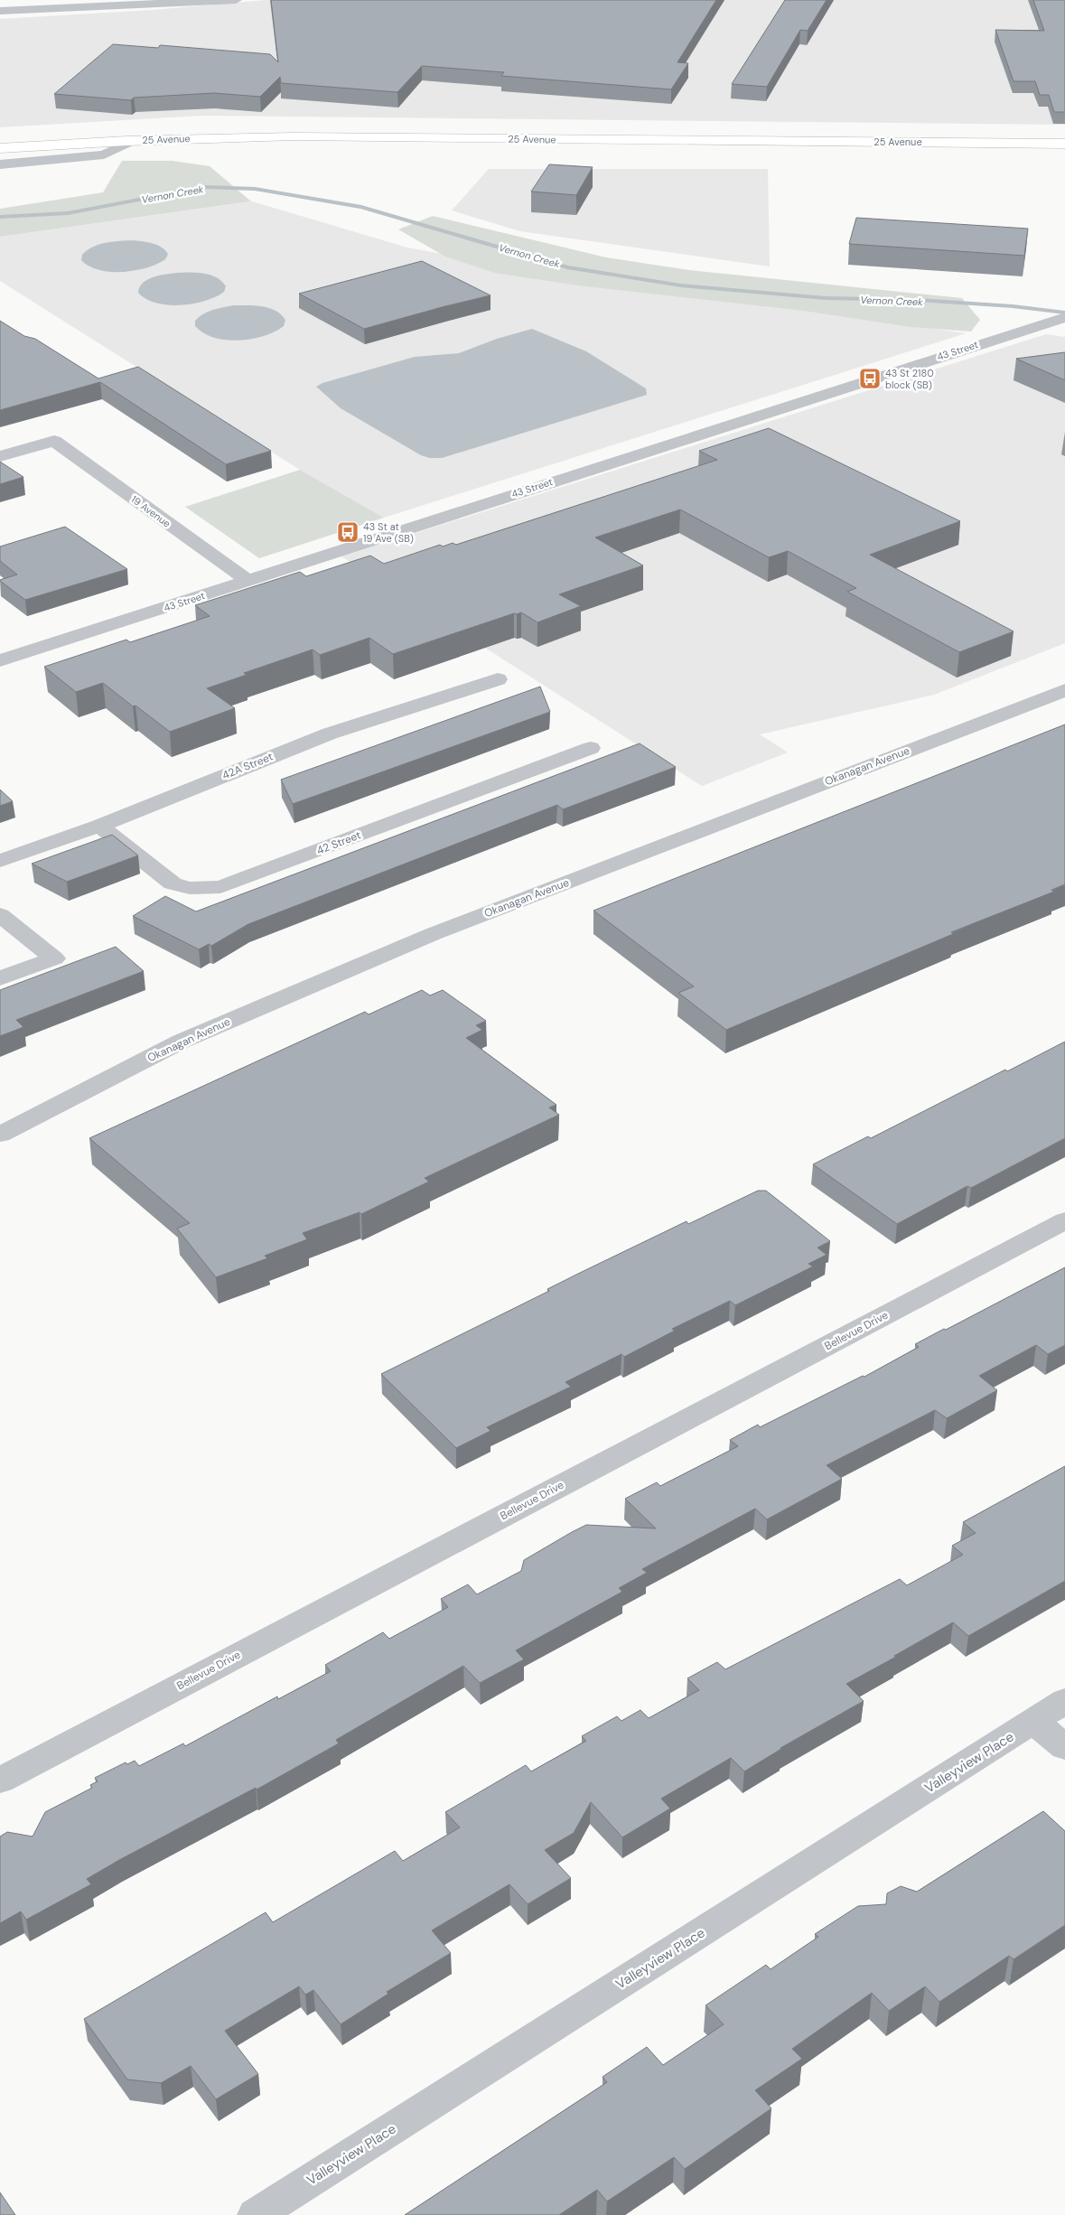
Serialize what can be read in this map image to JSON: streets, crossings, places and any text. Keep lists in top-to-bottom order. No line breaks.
{"streets":{"main road":["25 Avenue"],"street":["43 Street","19 Avenue","42A Street","Okanagan Avenue","42 Street","Bellevue Drive","Valleyview Place"]},"crossings":[["43 Street","19 Avenue"],["42A Street","42 Street"]],"water":["Vernon Creek"],"places":{"bus stop":["43 St 2180 block (SB)","43 St at 19 Ave (SB)"]}}
